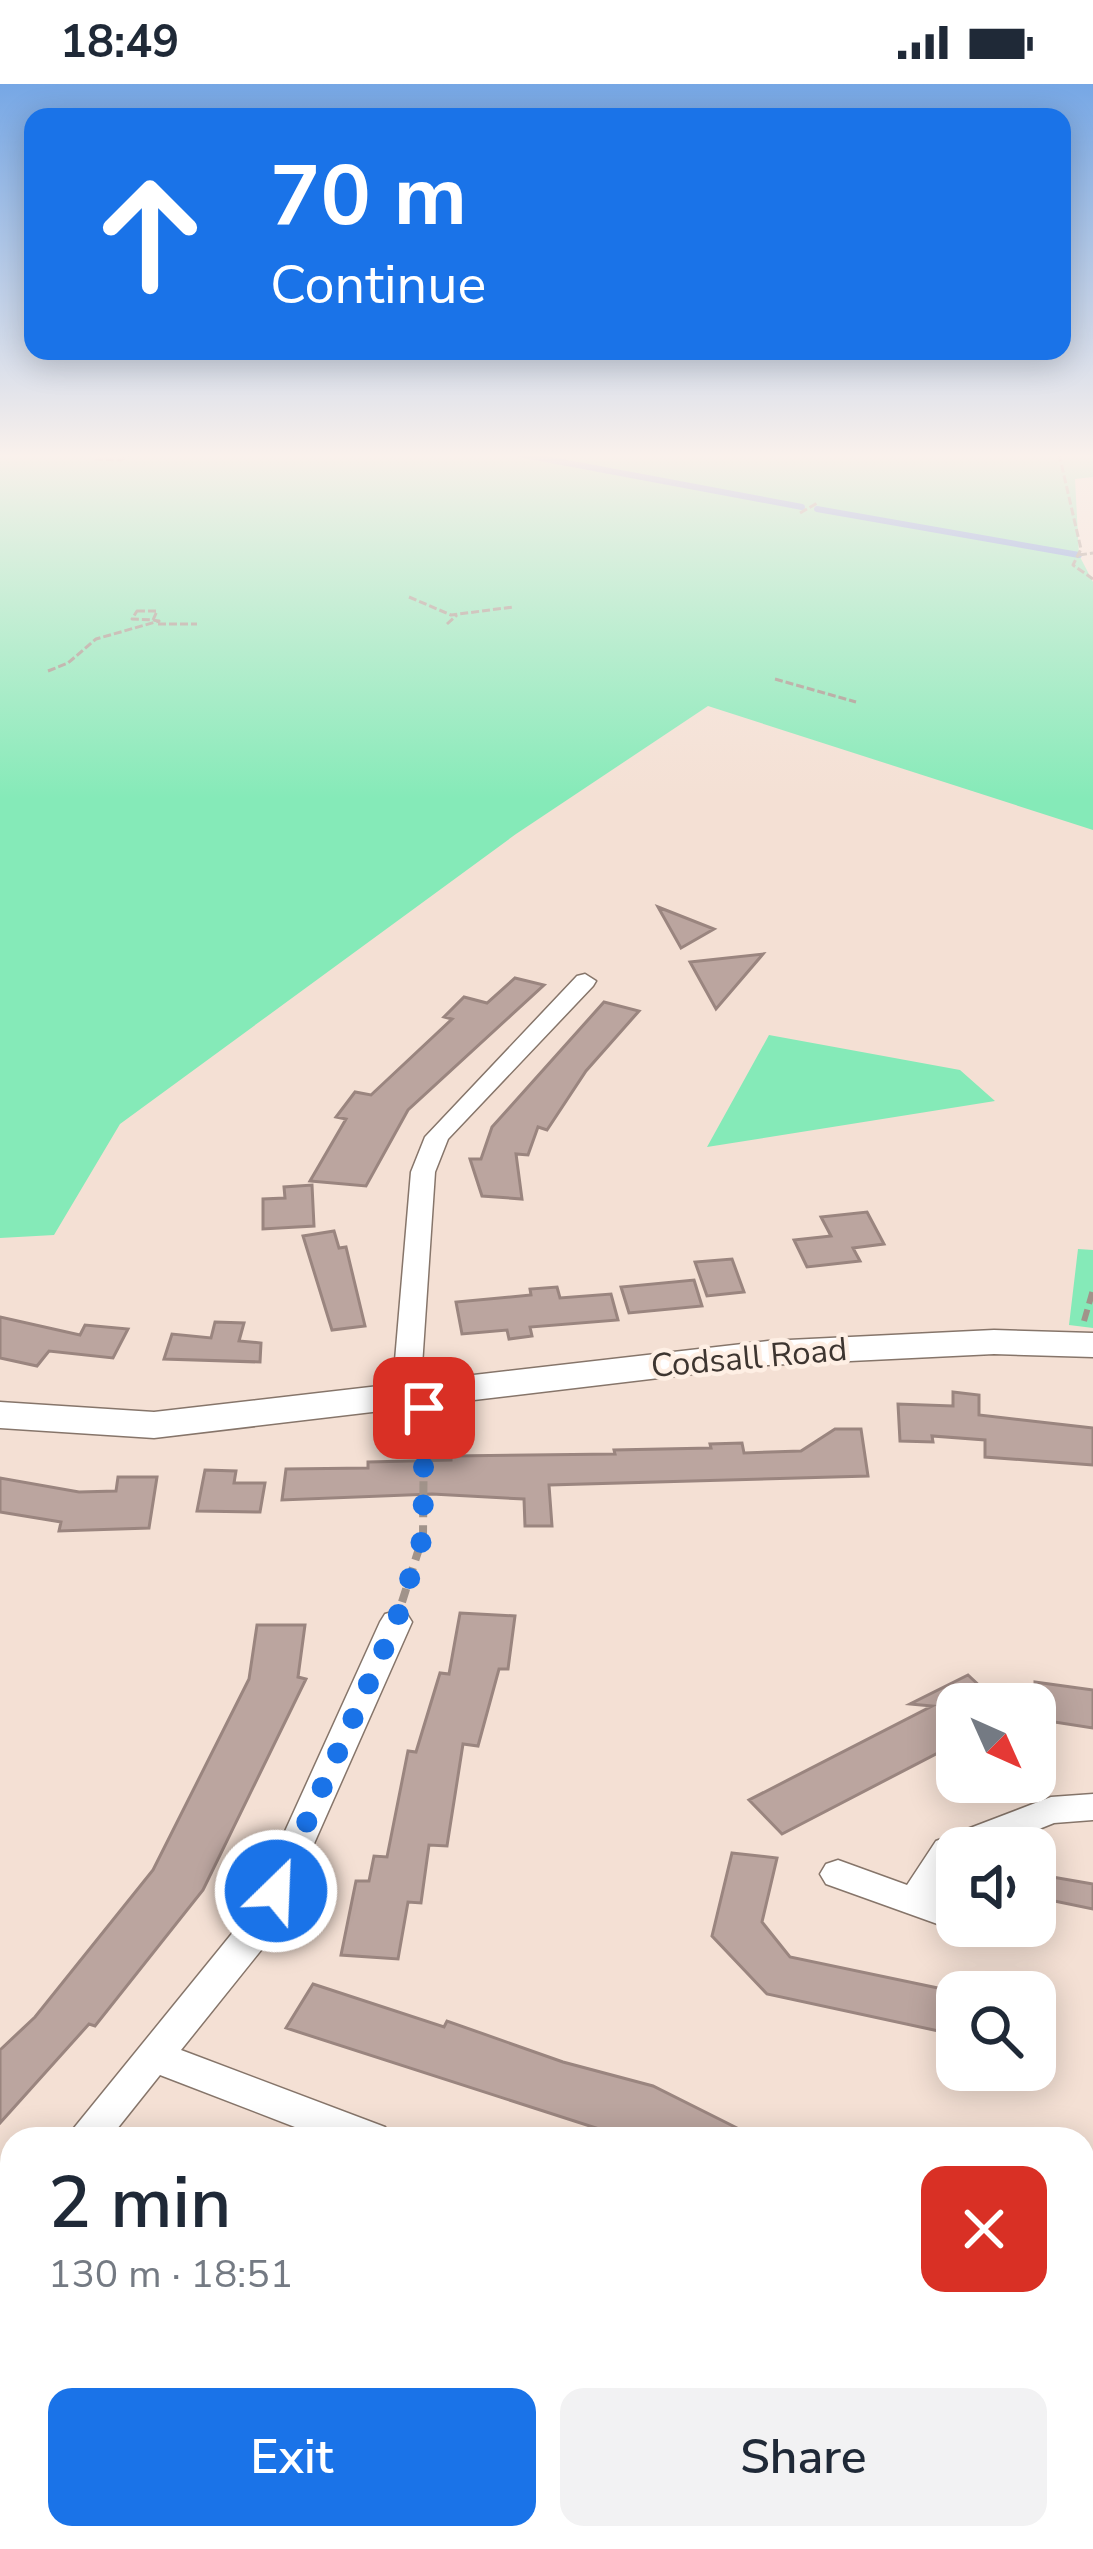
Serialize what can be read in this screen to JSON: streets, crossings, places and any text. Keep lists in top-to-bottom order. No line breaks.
{"streets":{"street":["Codsall Road"]},"north":"bottom right","page":{"status":"18:49","turn":["70 m","Continue"],"heading":["2 min","130 m · 18:51"],"buttons":["Exit","Share"]}}
